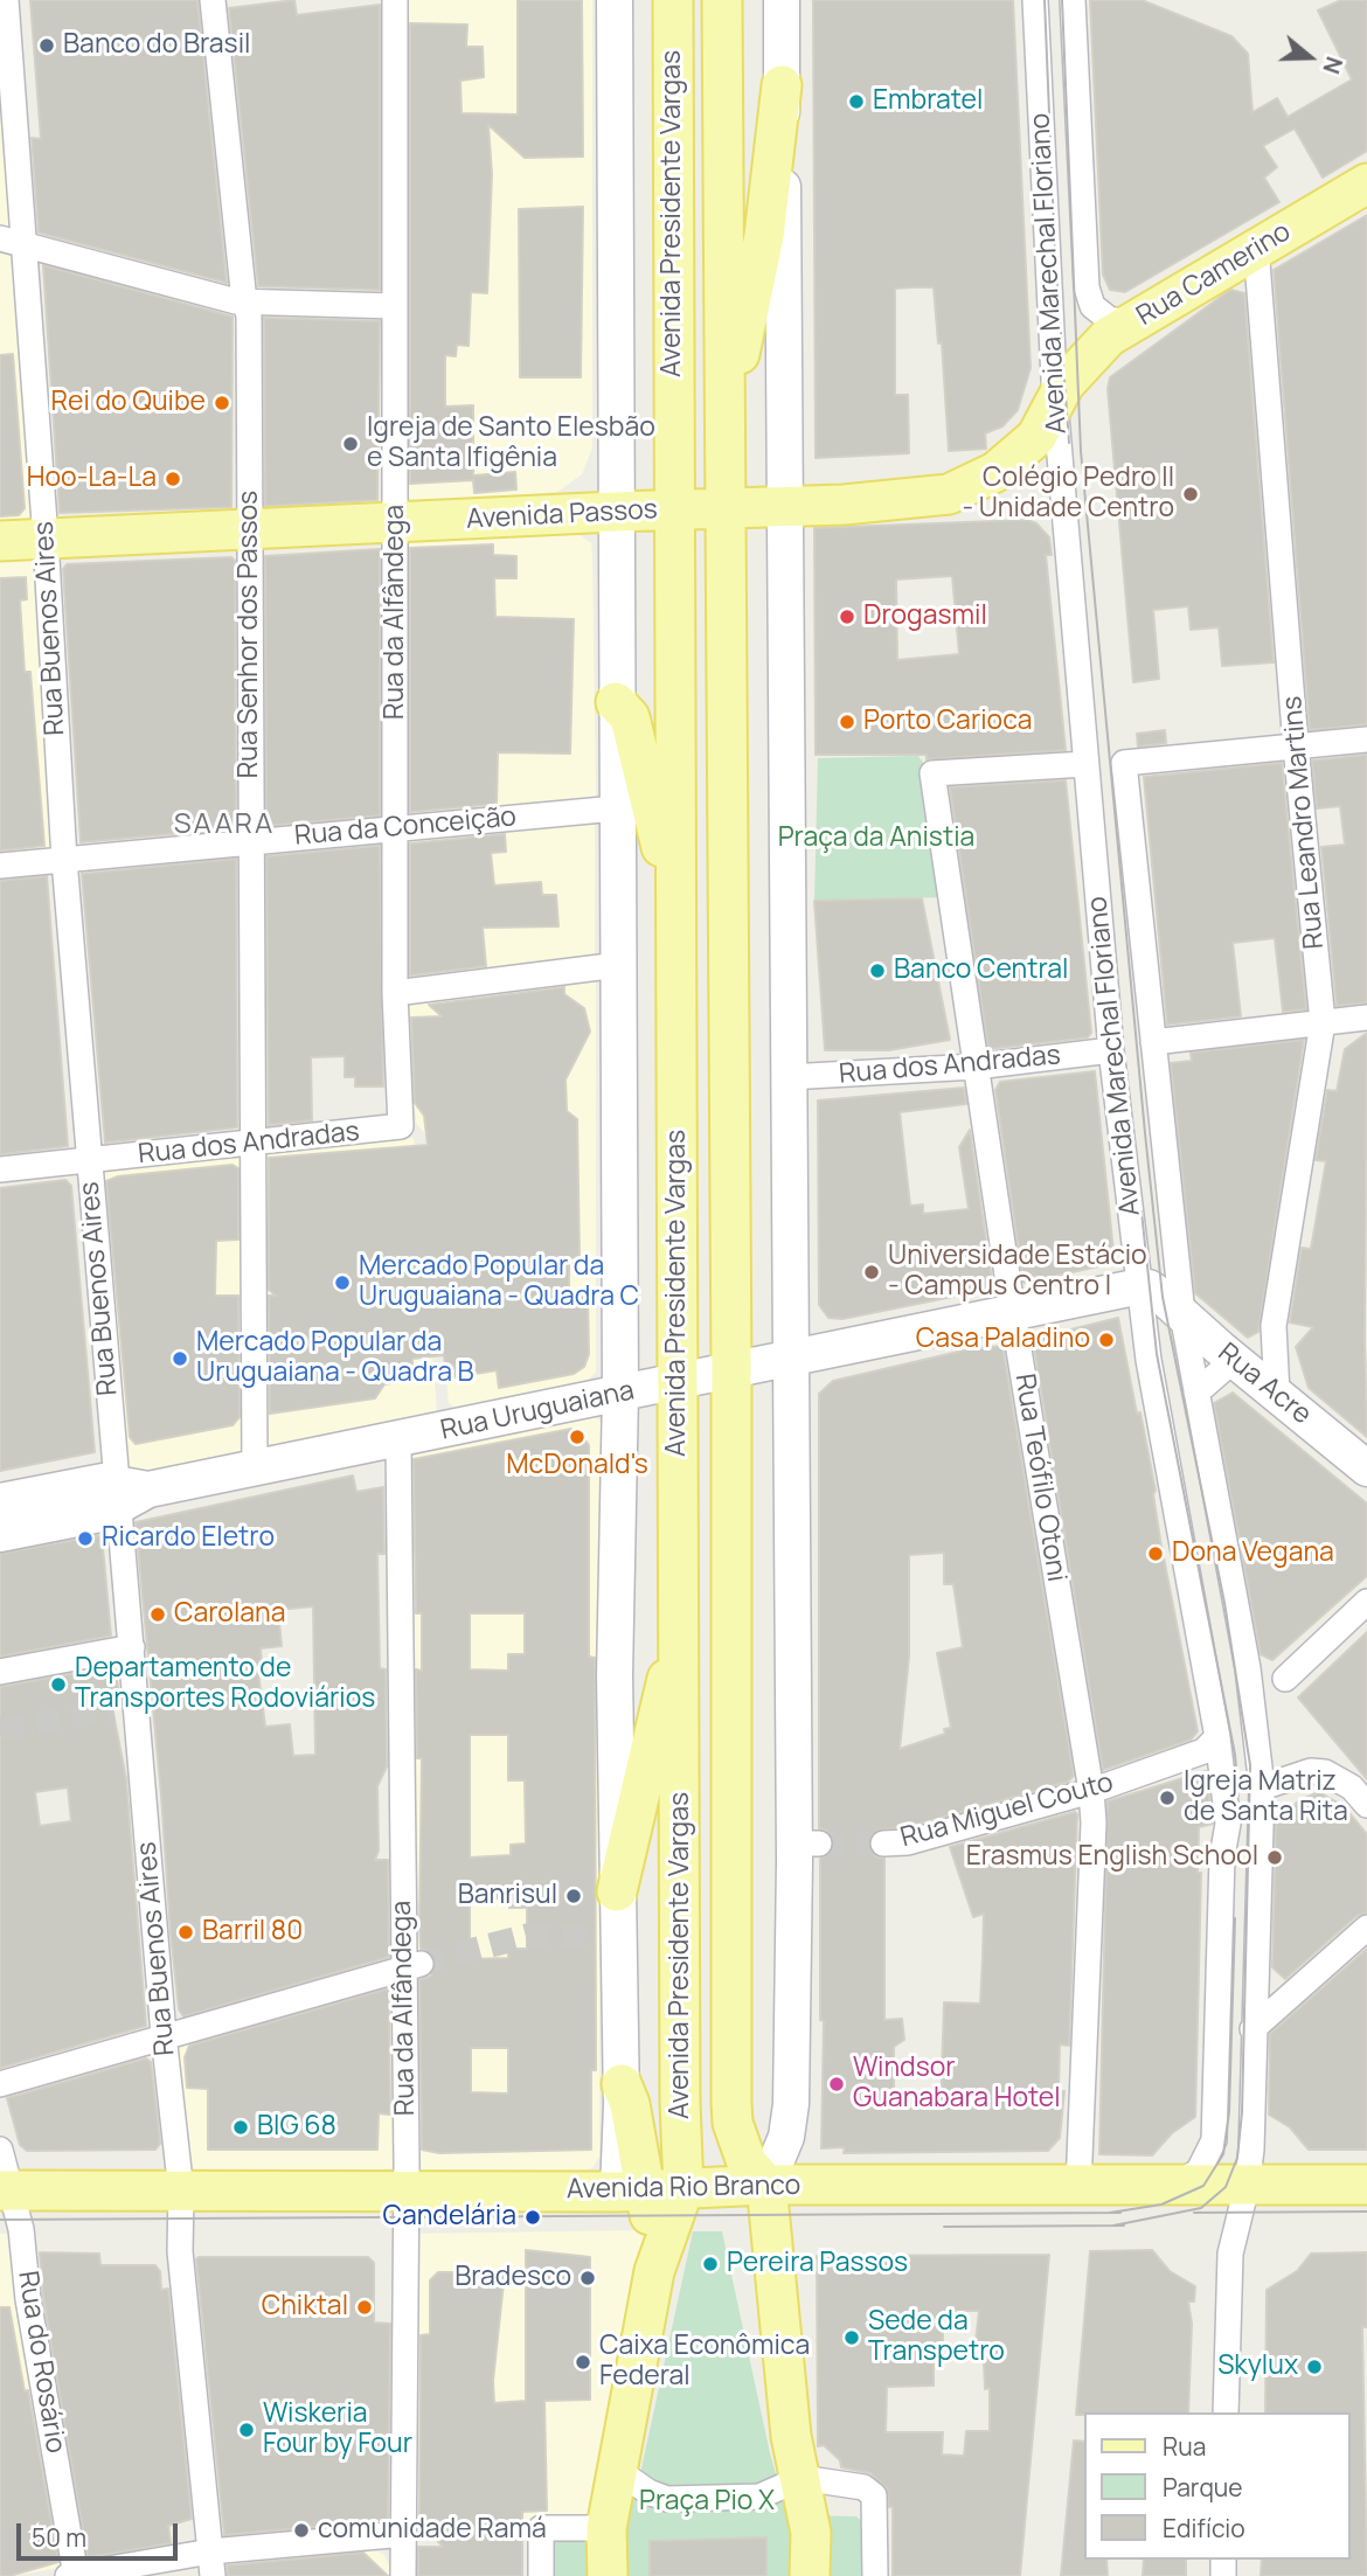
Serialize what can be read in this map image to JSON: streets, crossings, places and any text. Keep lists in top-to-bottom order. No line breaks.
{"streets":{"main road":["Avenida Presidente Vargas","Rua Camerino","Avenida Passos","Rua Acre","Rua Uruguaiana","Avenida Rio Branco"],"street":["Avenida Marechal Floriano","Rua da Alfândega","Rua Buenos Aires","Rua Senhor dos Passos","Rua Leandro Martins","Rua da Conceição","Rua dos Andradas","Rua Teófilo Otoni","Rua Miguel Couto","Rua do Rosário"]},"crossings":[["Avenida Presidente Vargas","Avenida Passos"],["Avenida Presidente Vargas","Rua Uruguaiana"],["Avenida Presidente Vargas","Avenida Rio Branco"],["Avenida Marechal Floriano","Rua Camerino"],["Avenida Marechal Floriano","Avenida Passos"],["Avenida Marechal Floriano","Rua Leandro Martins"],["Avenida Marechal Floriano","Rua dos Andradas"],["Avenida Marechal Floriano","Rua Acre"],["Avenida Marechal Floriano","Rua Uruguaiana"],["Avenida Marechal Floriano","Rua Teófilo Otoni"],["Avenida Marechal Floriano","Rua Miguel Couto"],["Avenida Marechal Floriano","Avenida Rio Branco"],["Rua Camerino","Avenida Passos"],["Rua Camerino","Rua Leandro Martins"],["Avenida Passos","Rua da Alfândega"],["Avenida Passos","Rua Buenos Aires"],["Avenida Passos","Rua Senhor dos Passos"],["Rua da Alfândega","Rua da Conceição"],["Rua da Alfândega","Rua dos Andradas"],["Rua da Alfândega","Rua Uruguaiana"],["Rua da Alfândega","Avenida Rio Branco"],["Rua Buenos Aires","Rua da Conceição"],["Rua Buenos Aires","Rua dos Andradas"],["Rua Buenos Aires","Rua Uruguaiana"],["Rua Buenos Aires","Avenida Rio Branco"],["Rua Senhor dos Passos","Rua da Conceição"],["Rua Senhor dos Passos","Rua dos Andradas"],["Rua Senhor dos Passos","Rua Uruguaiana"],["Rua Leandro Martins","Rua Acre"],["Rua dos Andradas","Rua Teófilo Otoni"],["Rua Acre","Rua Uruguaiana"],["Rua Uruguaiana","Rua Teófilo Otoni"],["Rua Teófilo Otoni","Rua Miguel Couto"],["Rua Teófilo Otoni","Avenida Rio Branco"],["Avenida Rio Branco","Rua do Rosário"]],"districts":["SAARA"],"parks":["Praça da Anistia","Praça Pio X"],"places":["Banco do Brasil","Embratel","Rei do Quibe","Igreja de Santo Elesbão e Santa Ifigênia","Hoo-La-La","Colégio Pedro II - Unidade Centro","Drogasmil","Porto Carioca","Banco Central","Universidade Estácio - Campus Centro I","Mercado Popular da Uruguaiana - Quadra C","Casa Paladino","Mercado Popular da Uruguaiana - Quadra B","McDonald's","Ricardo Eletro","Dona Vegana","Carolana","Departamento de Transportes Rodoviários","Igreja Matriz de Santa Rita","Erasmus English School","Banrisul","Barril 80","Windsor Guanabara Hotel","BIG 68","Candelária","Pereira Passos","Bradesco","Chiktal","Sede da Transpetro","Caixa Econômica Federal","Skylux","Wiskeria Four by Four","comunidade Ramá"],"legend":["Rua","Parque","Edifício"],"scale_bar":"50 m","north":"right"}
